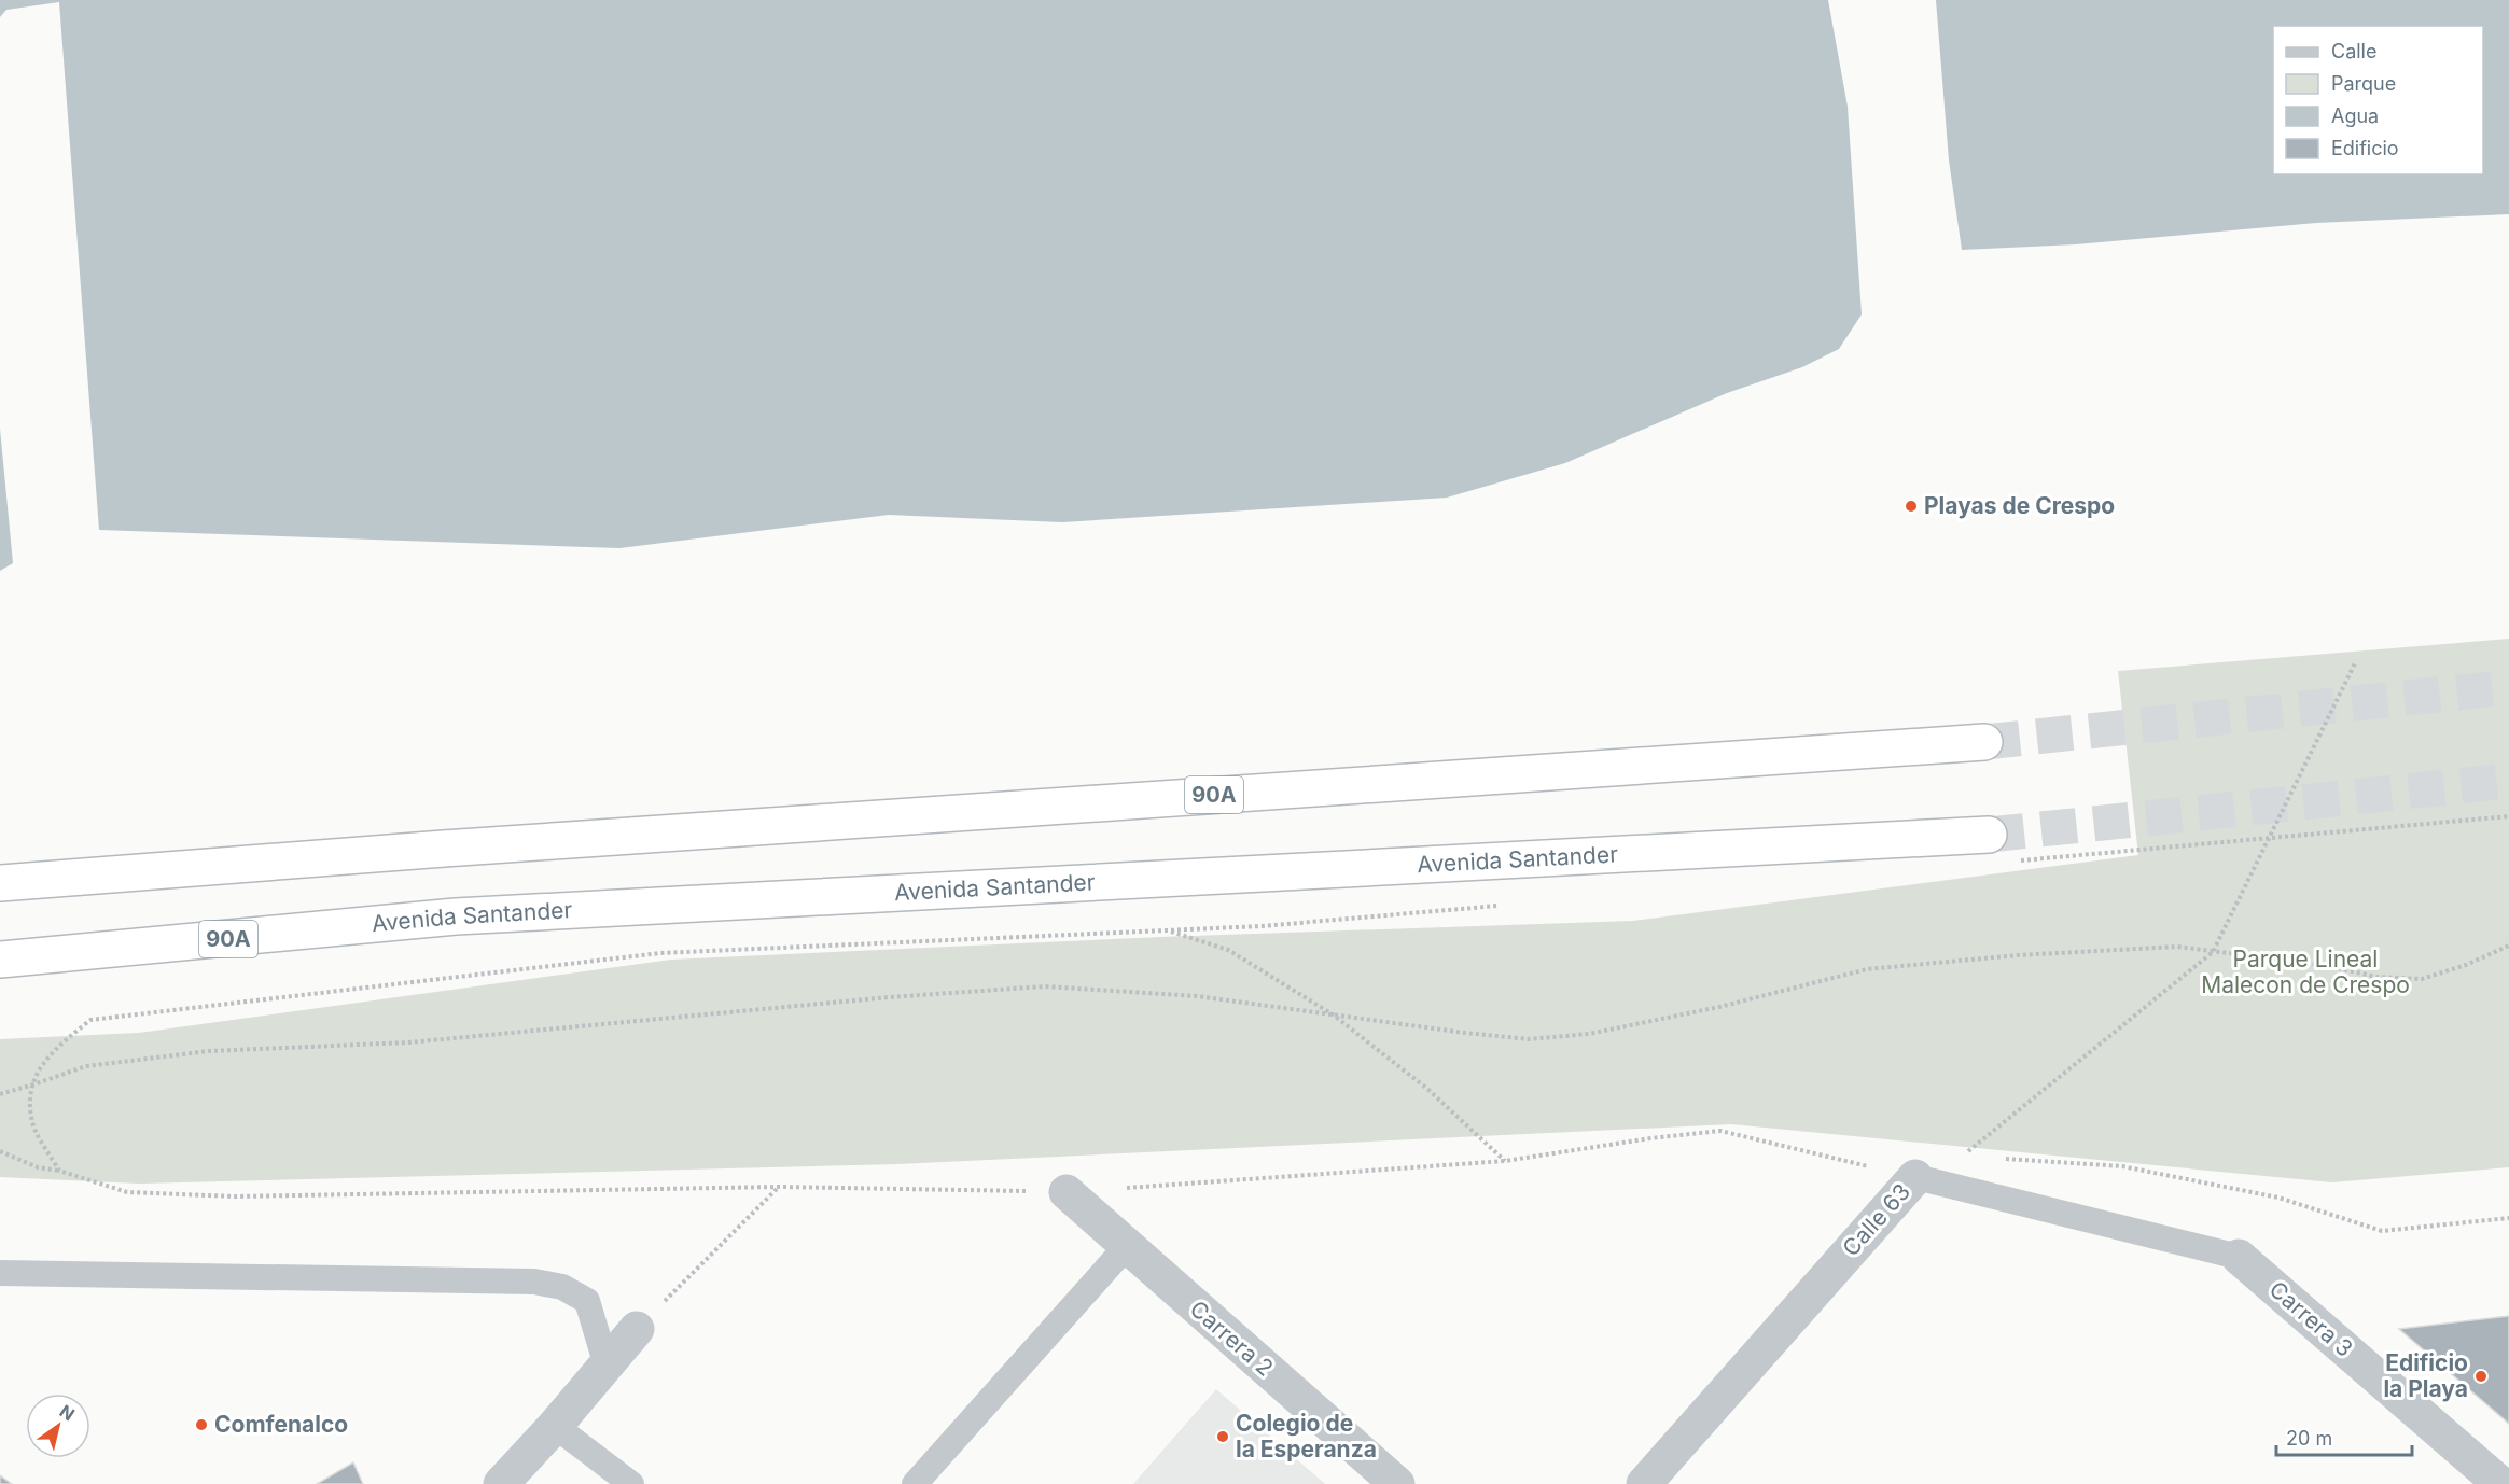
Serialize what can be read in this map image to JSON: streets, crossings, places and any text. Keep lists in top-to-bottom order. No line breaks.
{"streets":{"highway":["90A","Avenida Santander"],"street":["Calle 63","Carrera 3","Carrera 2"]},"crossings":[["Calle 63","Carrera 3"]],"parks":["Parque Lineal Malecon de Crespo"],"places":["Playas de Crespo","Edificio la Playa","Comfenalco","Colegio de la Esperanza"],"legend":["Calle","Parque","Agua","Edificio"],"scale_bar":"20 m","north":"top right"}
